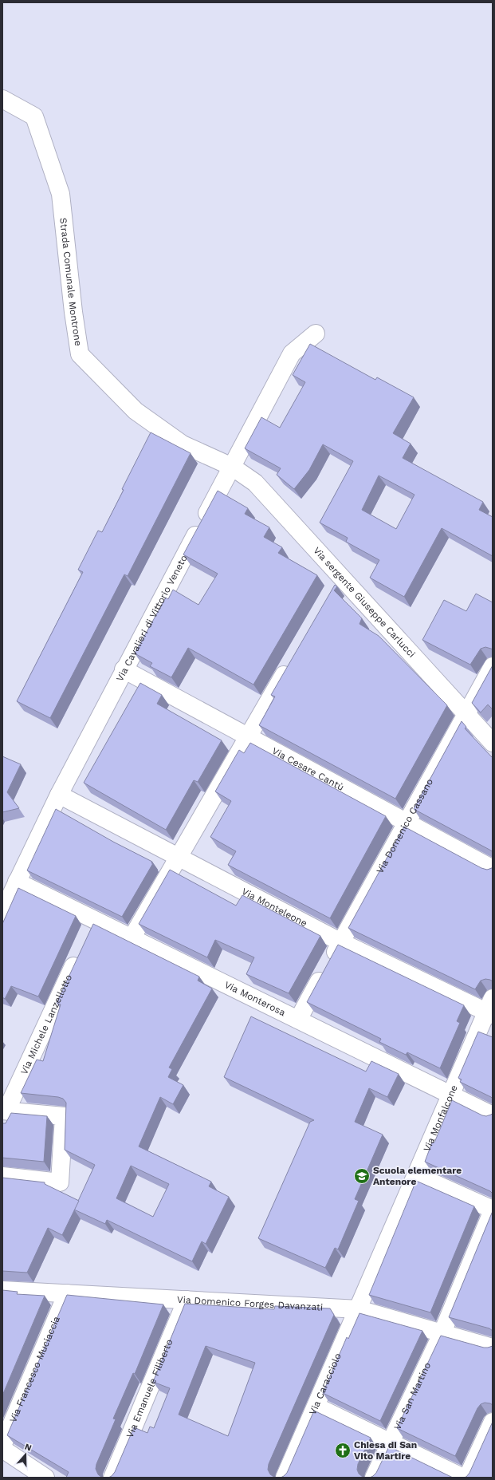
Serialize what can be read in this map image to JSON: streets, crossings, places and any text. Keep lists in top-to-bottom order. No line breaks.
{"streets":{"street":["Strada Comunale Montrone","Via sergente Giuseppe Carlucci","Via Cavalieri di Vittorio Veneto","Via Cesare Cantù","Via Domenico Cassano","Via Monteleone","Via Monterosa","Via Michele Lanzellotto","Via Monfalcone","Via Domenico Forges Davanzati","Via Francesco Muciaccia","Via Caracciolo","Via Emanuele Filiberto","Via San Martino"]},"crossings":[["Strada Comunale Montrone","Via sergente Giuseppe Carlucci"],["Strada Comunale Montrone","Via Cavalieri di Vittorio Veneto"],["Via sergente Giuseppe Carlucci","Via Cavalieri di Vittorio Veneto"],["Via sergente Giuseppe Carlucci","Via Domenico Cassano"],["Via Cavalieri di Vittorio Veneto","Via Cesare Cantù"],["Via Cavalieri di Vittorio Veneto","Via Monteleone"],["Via Cavalieri di Vittorio Veneto","Via Monterosa"],["Via Cesare Cantù","Via Domenico Cassano"],["Via Domenico Cassano","Via Monteleone"],["Via Domenico Cassano","Via Monterosa"],["Via Monteleone","Via Monfalcone"],["Via Monterosa","Via Monfalcone"],["Via Monfalcone","Via Domenico Forges Davanzati"],["Via Monfalcone","Via Caracciolo"],["Via Domenico Forges Davanzati","Via Francesco Muciaccia"],["Via Domenico Forges Davanzati","Via Caracciolo"],["Via Domenico Forges Davanzati","Via Emanuele Filiberto"],["Via Domenico Forges Davanzati","Via San Martino"]],"places":{"school or university":["Scuola elementare Antenore"],"church":["Chiesa di San Vito Martire"]},"north":"top"}
